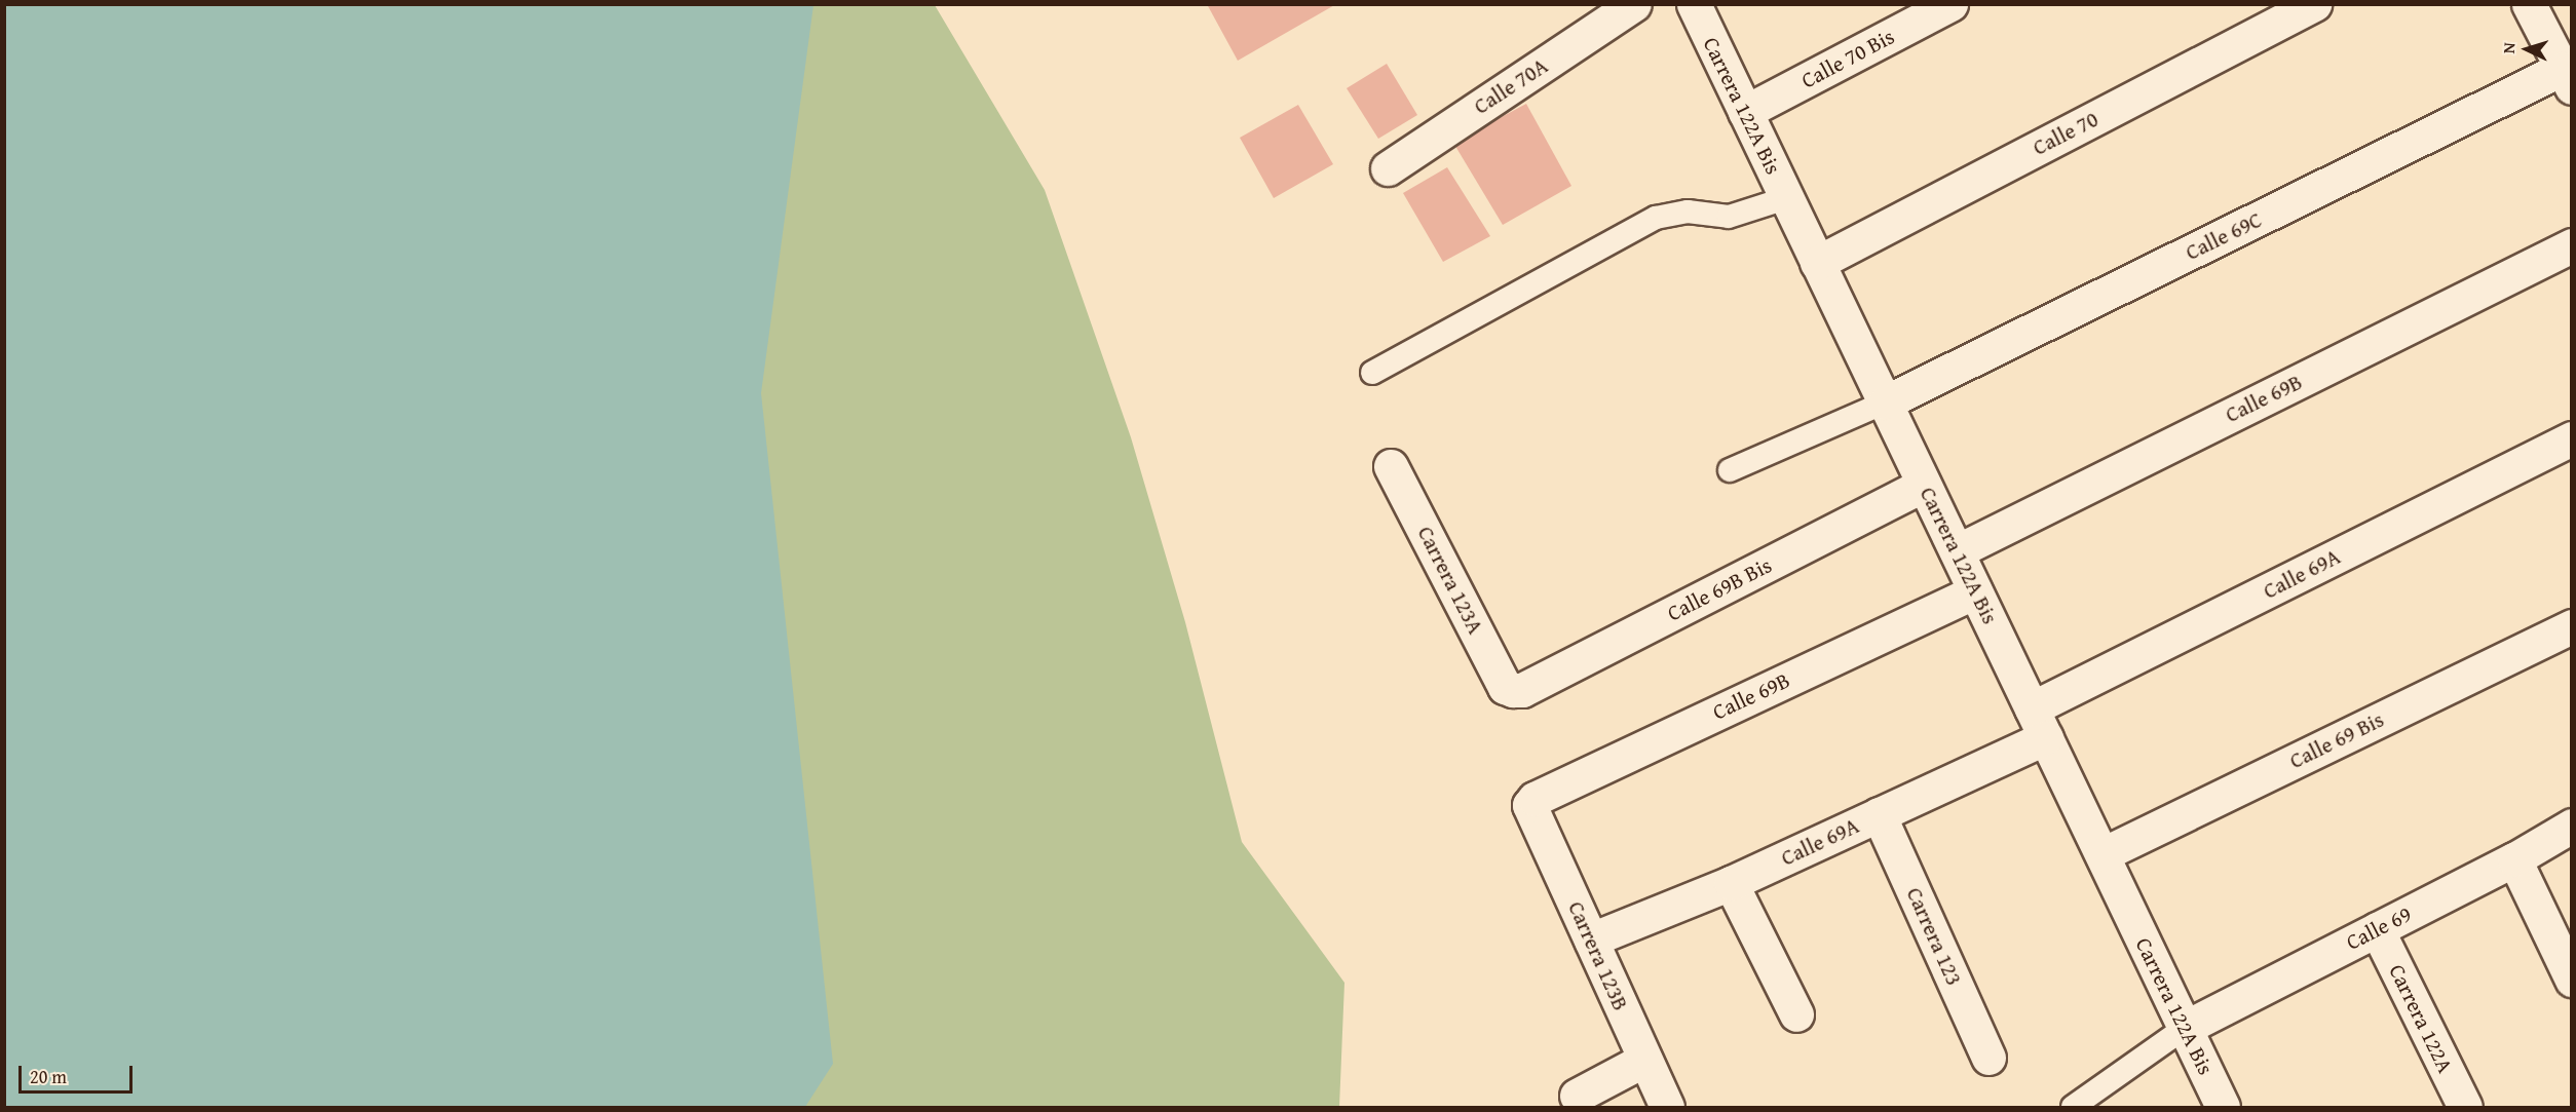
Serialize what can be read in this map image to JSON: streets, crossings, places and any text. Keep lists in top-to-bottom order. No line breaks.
{"streets":{"street":["Calle 70 Bis","Calle 70A","Carrera 122A Bis","Calle 70","Calle 69C","Calle 69B","Calle 69A","Carrera 123A","Calle 69B Bis","Calle 69 Bis","Calle 69","Carrera 123","Carrera 123B","Carrera 122A"]},"crossings":[["Calle 70 Bis","Carrera 122A Bis"],["Carrera 122A Bis","Calle 70"],["Carrera 122A Bis","Calle 69C"],["Carrera 122A Bis","Calle 69B"],["Carrera 122A Bis","Calle 69A"],["Carrera 122A Bis","Calle 69B Bis"],["Carrera 122A Bis","Calle 69 Bis"],["Carrera 122A Bis","Calle 69"],["Calle 69B","Carrera 123B"],["Calle 69A","Carrera 123"],["Calle 69A","Carrera 123B"],["Carrera 123A","Calle 69B Bis"],["Calle 69","Carrera 122A"]],"scale_bar":"20 m","north":"left"}
